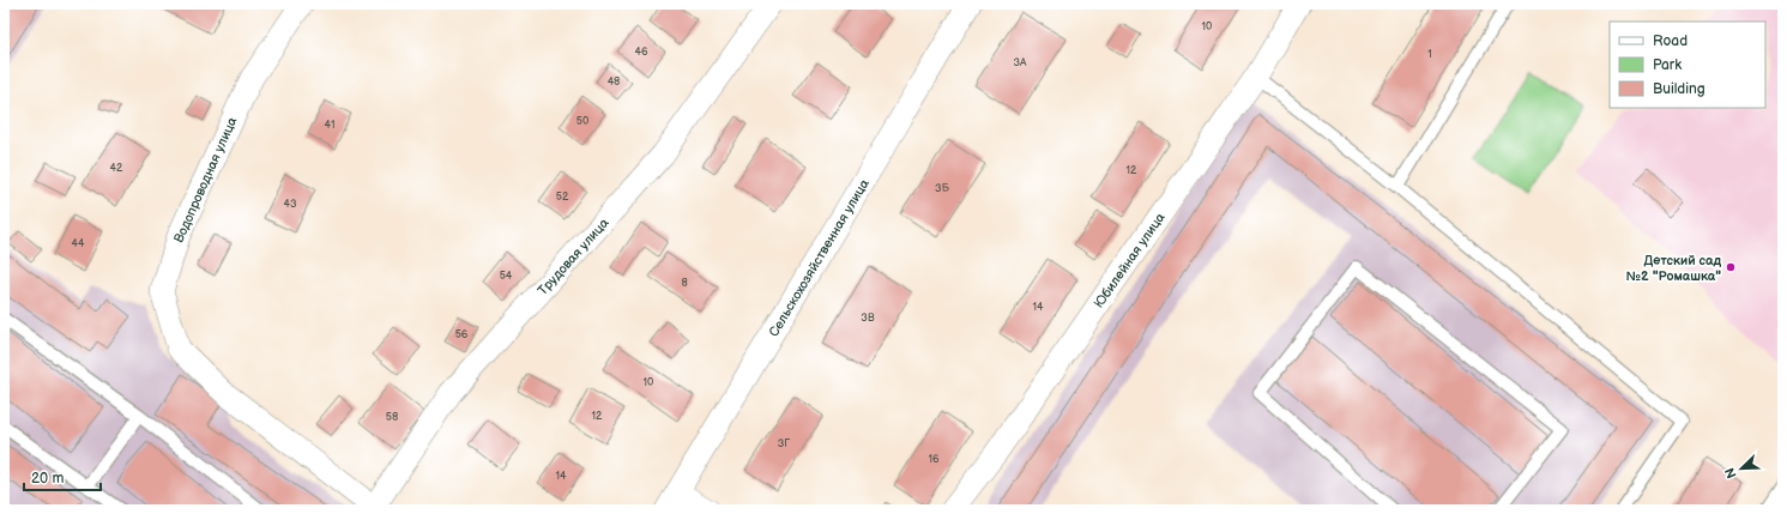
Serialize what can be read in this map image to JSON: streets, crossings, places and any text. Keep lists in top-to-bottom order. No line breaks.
{"streets":{"street":["Водопроводная улица","Трудовая улица","Сельскохозяйственная улица","Юбилейная улица"]},"crossings":[["Водопроводная улица","Трудовая улица"]],"places":["Детский сад №2 \"Ромашка\""],"house_numbers":["10","46","1","3А","48","50","41","42","12","3Б","52","43","44","54","8","14","3В","56","10","12","58","3Г","16","14"],"legend":["Road","Park","Building"],"scale_bar":"20 m","north":"bottom left"}
